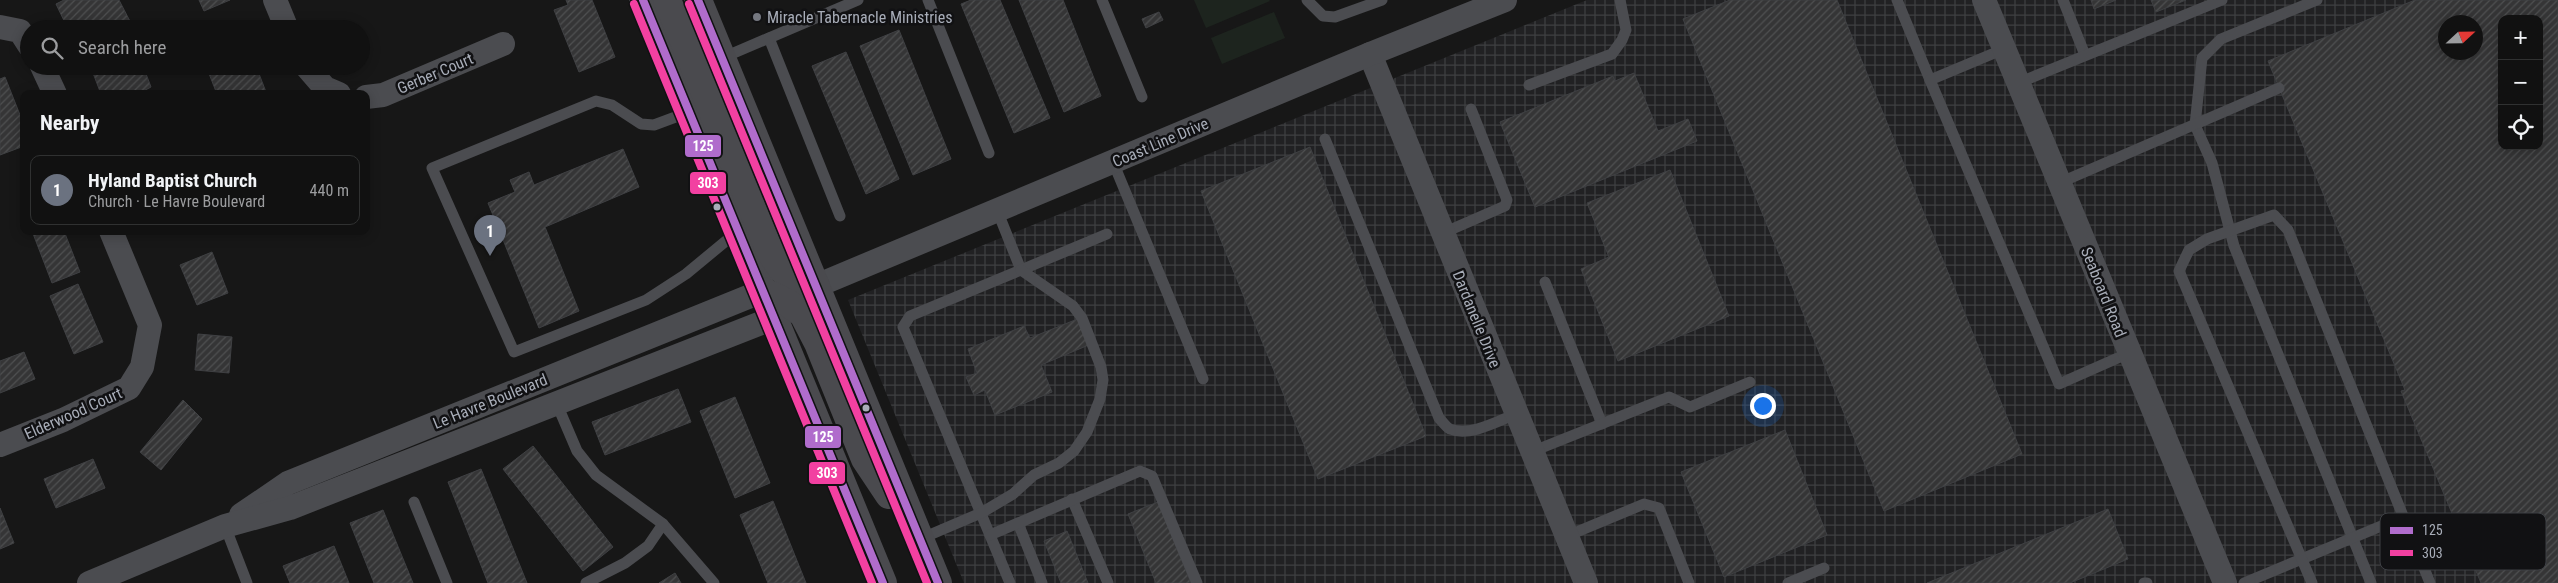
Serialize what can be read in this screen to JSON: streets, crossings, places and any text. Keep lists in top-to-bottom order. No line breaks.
{"streets":{"street":["Gerber Court","Coast Line Drive","Seaboard Road","Dardanelle Drive","Le Havre Boulevard","Elderwood Court"]},"crossings":[["Coast Line Drive","Dardanelle Drive"]],"places":["Miracle Tabernacle Ministries"],"lines":["transit line 125","transit line 303"],"legend":["125","303"],"north":"right","page":{"map_buttons":["+","−"],"search":"Search here","heading":"Nearby","list":[{"mark":"1","name":"Hyland Baptist Church","note":"Church · Le Havre Boulevard","value":"440 m"}],"pins":"1"}}
